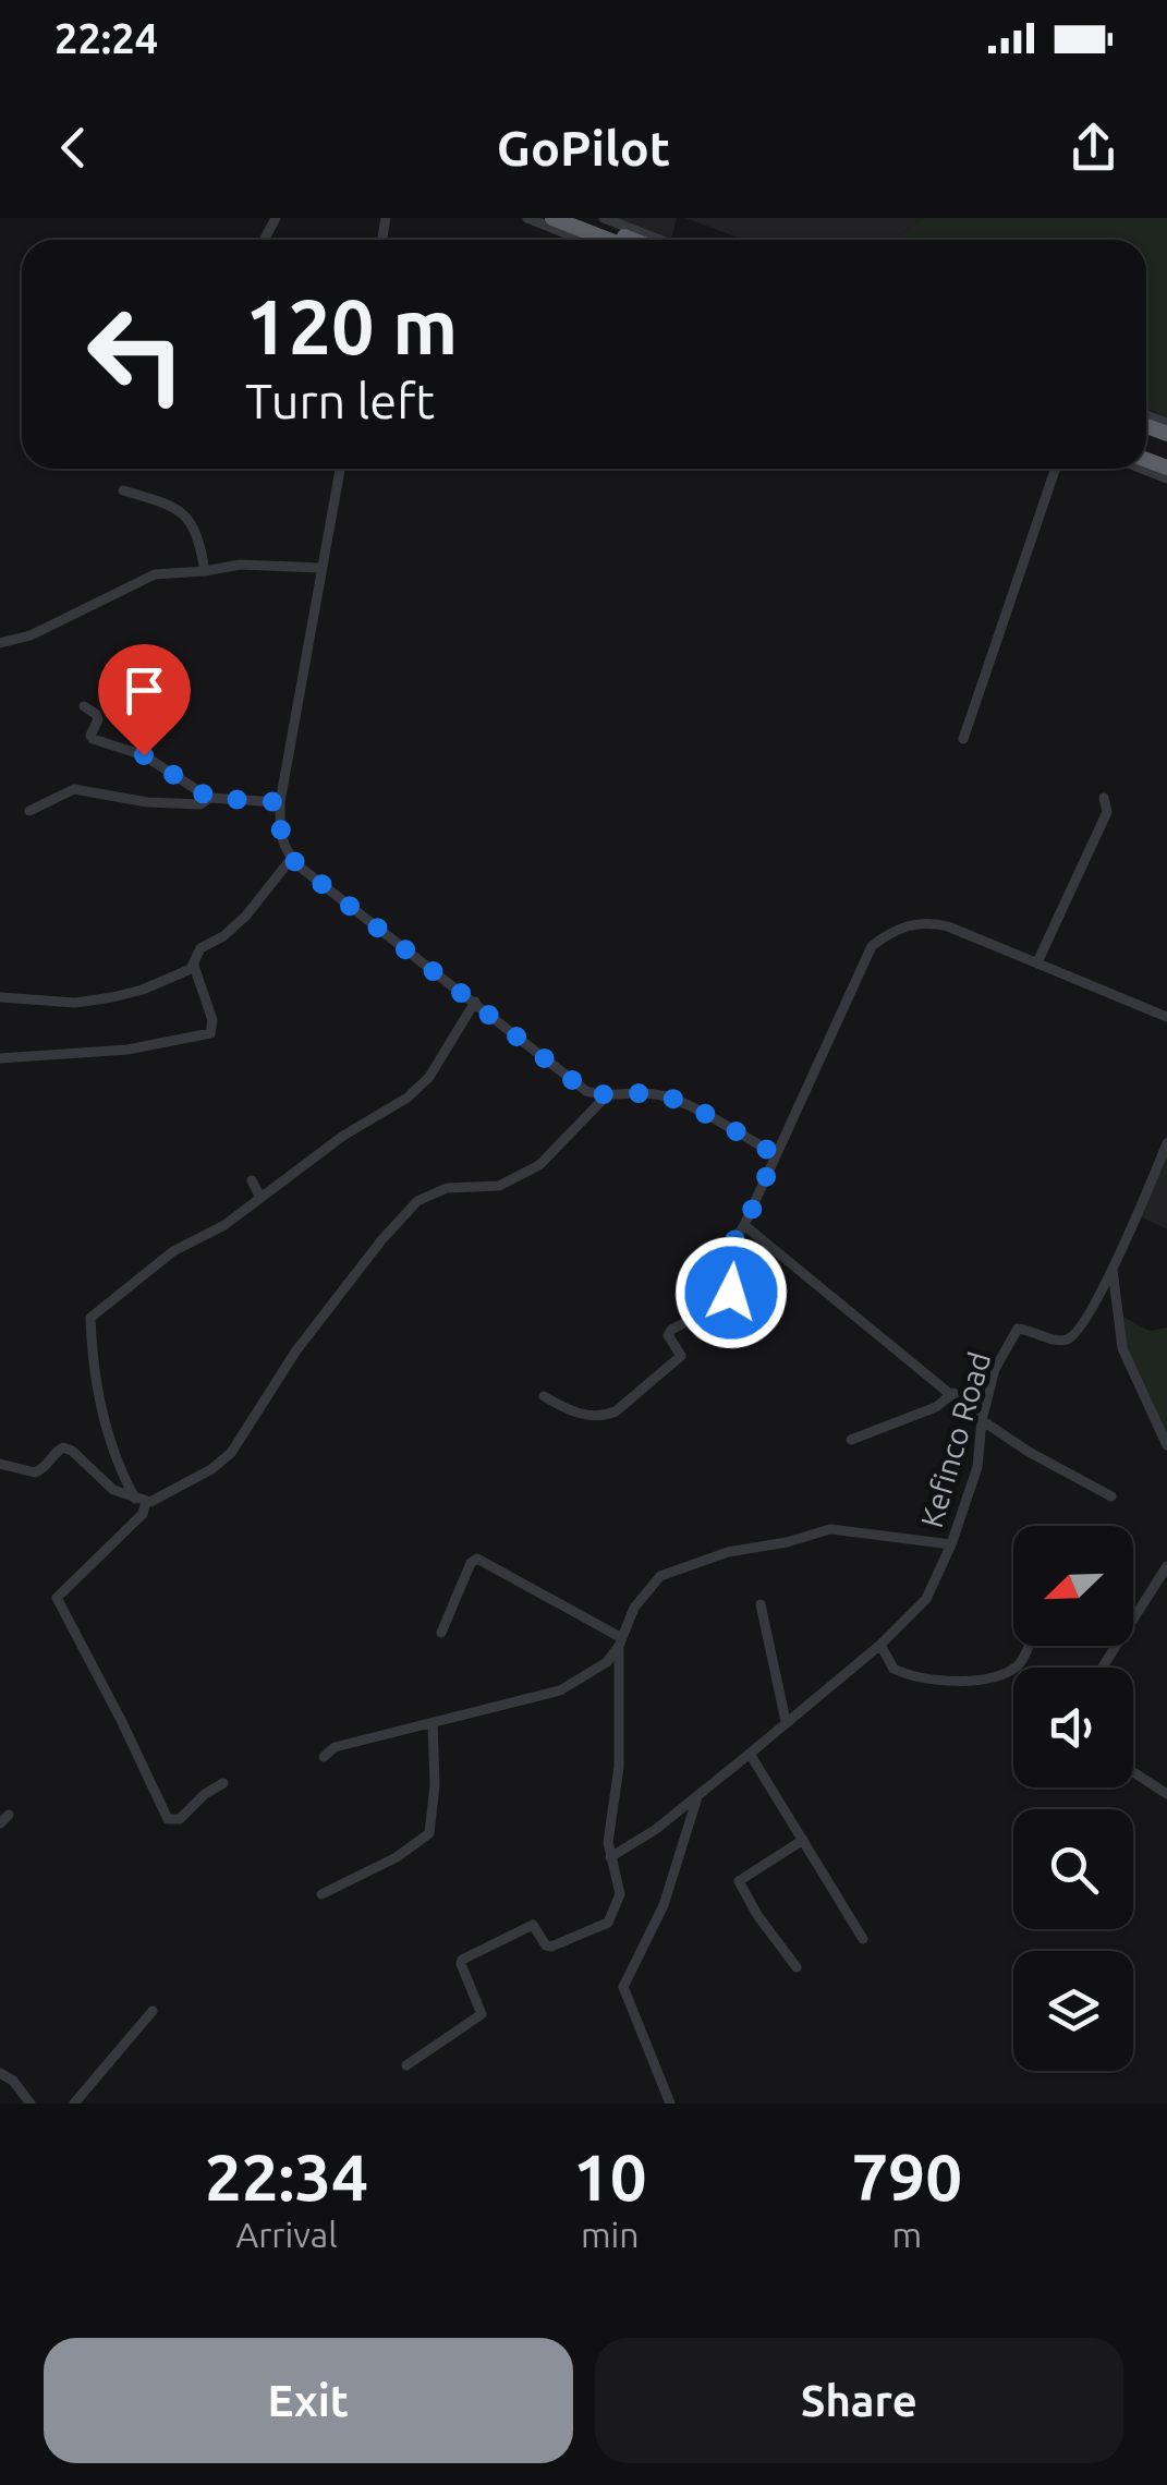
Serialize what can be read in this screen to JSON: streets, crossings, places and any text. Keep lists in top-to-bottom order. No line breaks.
{"streets":{"street":["Kefinco Road"]},"north":"bottom left","page":{"status":"22:24","header":"GoPilot","turn":["120 m","Turn left"],"eta":["22:34","Arrival","10","min","790","m"],"buttons":["Exit","Share"]}}
